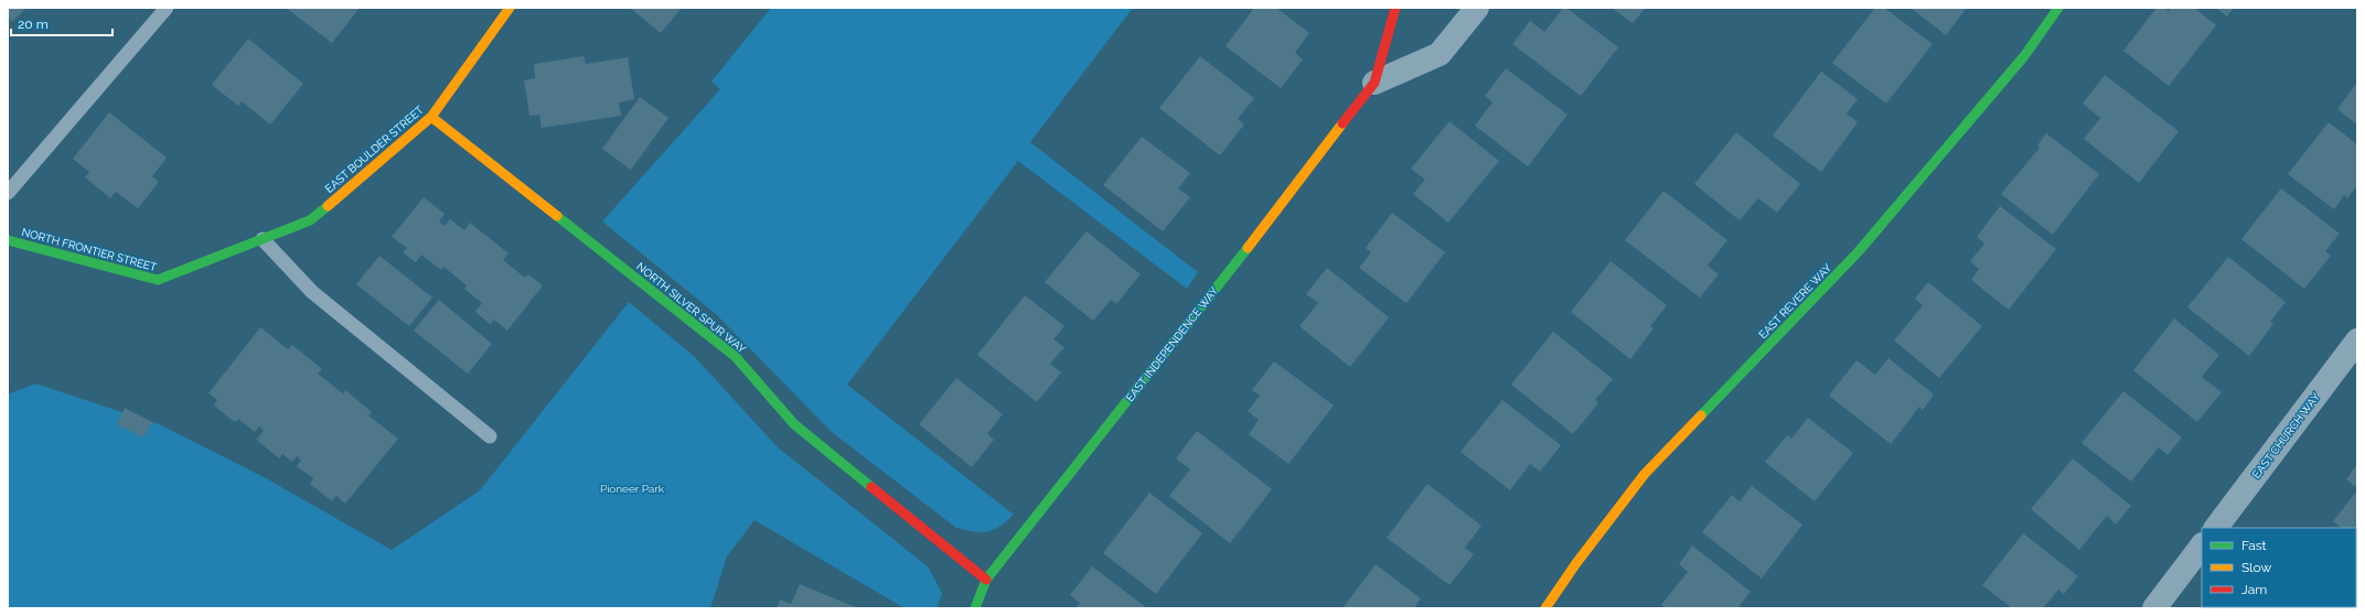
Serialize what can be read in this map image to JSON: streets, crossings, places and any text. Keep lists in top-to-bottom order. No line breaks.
{"streets":{"street":["EAST BOULDER STREET","NORTH FRONTIER STREET","EAST REVERE WAY","NORTH SILVER SPUR WAY","EAST INDEPENDENCE WAY","EAST CHURCH WAY"]},"crossings":[["EAST BOULDER STREET","NORTH FRONTIER STREET"],["EAST BOULDER STREET","NORTH SILVER SPUR WAY"],["NORTH SILVER SPUR WAY","EAST INDEPENDENCE WAY"]],"parks":["Pioneer Park"],"legend":["Fast","Slow","Jam"],"scale_bar":"20 m"}
